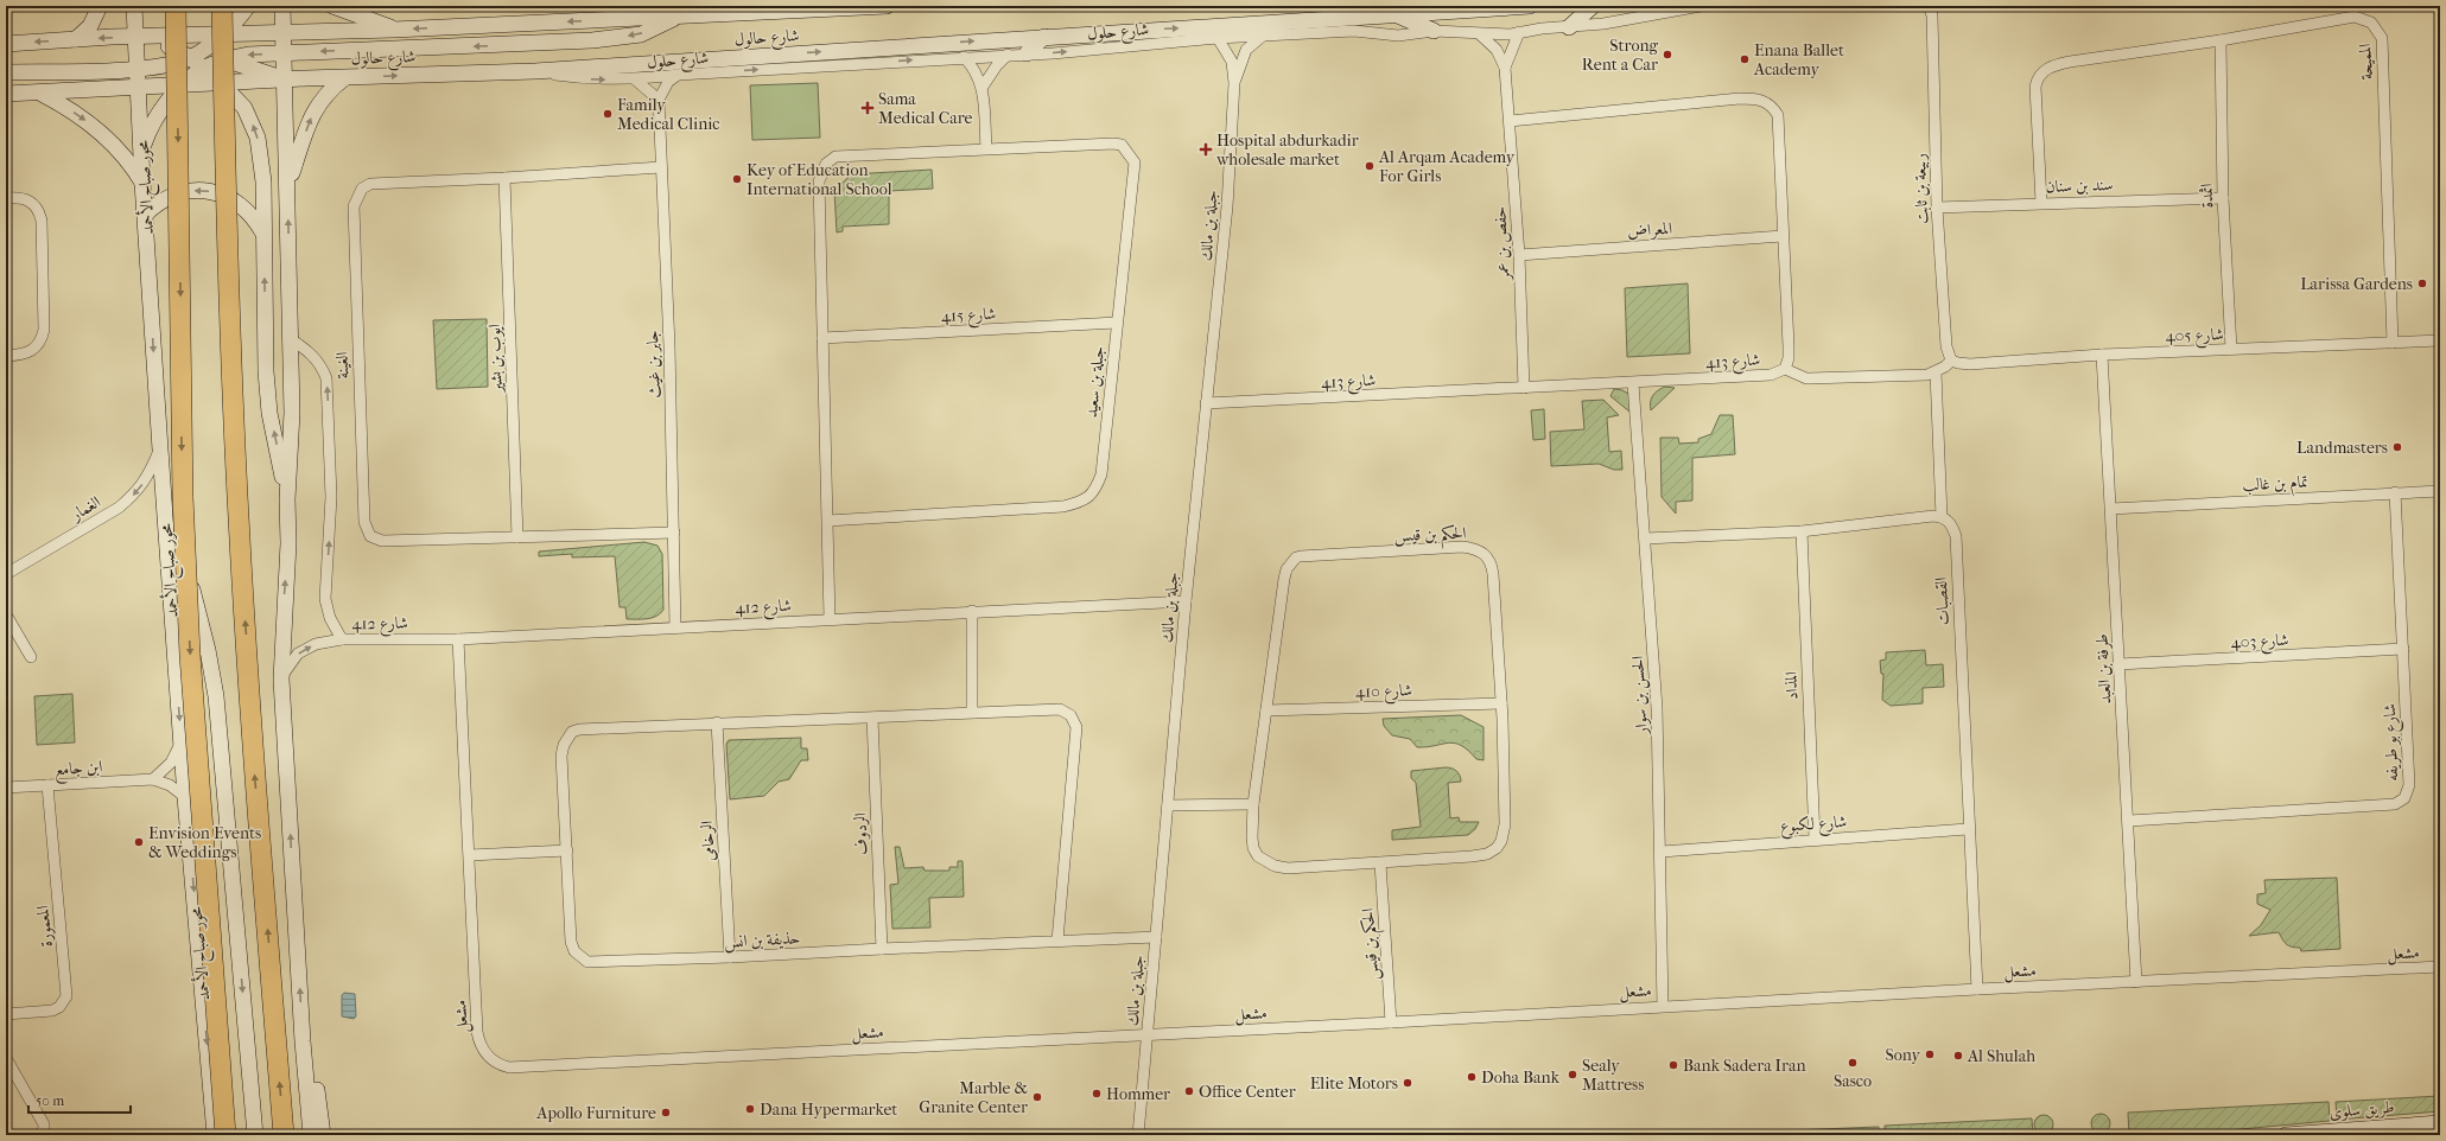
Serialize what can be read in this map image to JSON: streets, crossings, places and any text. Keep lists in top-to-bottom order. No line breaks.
{"streets":{"highway":["محور صباح الأحمد"],"main road":["شارع حالول","طريق سلوى"],"street":["شارع حلول","المميحة","سند بن سنان","ربيعة بن ثابت","اثمدة","جبلة بن مالك","المعراض","حفص بن عمر","شارع 415","شارع 405","ايوب بن بشير","شارع 413","جابر بن غيث","الغينة","جبلة بن سعيد","تمام بن غالب","الغمار","الحكم بن قيس","القصبات","شارع 412","شارع 403","طرفة بن العبد","المذاد","شارع 410","الحسن بن سوار","شارع بو طريفه","ابن جامع","شارع لكبوع","الردوف","الرخامى","المعمورة","حذيفة بن انس","مشعل"]},"crossings":[["شارع حلول","شارع حالول"],["شارع حلول","جبلة بن مالك"],["شارع حلول","حفص بن عمر"],["شارع حالول","محور صباح الأحمد"],["المميحة","سند بن سنان"],["المميحة","اثمدة"],["المميحة","شارع 405"],["سند بن سنان","ربيعة بن ثابت"],["سند بن سنان","اثمدة"],["محور صباح الأحمد","الغمار"],["محور صباح الأحمد","ابن جامع"],["ربيعة بن ثابت","شارع 405"],["اثمدة","شارع 405"],["جبلة بن مالك","شارع 413"],["جبلة بن مالك","شارع 412"],["جبلة بن مالك","حذيفة بن انس"],["جبلة بن مالك","مشعل"],["المعراض","حفص بن عمر"],["المعراض","شارع 413"],["حفص بن عمر","شارع 413"],["شارع 415","جبلة بن سعيد"],["شارع 405","طرفة بن العبد"],["ايوب بن بشير","الغينة"],["شارع 413","الحسن بن سوار"],["جابر بن غيث","الغينة"],["جابر بن غيث","شارع 412"],["جبلة بن سعيد","شارع 412"],["تمام بن غالب","طرفة بن العبد"],["تمام بن غالب","شارع بو طريفه"],["الحكم بن قيس","شارع 410"],["الحكم بن قيس","مشعل"],["القصبات","شارع لكبوع"],["القصبات","مشعل"],["شارع 412","مشعل"],["شارع 403","طرفة بن العبد"],["شارع 403","شارع بو طريفه"],["طرفة بن العبد","شارع بو طريفه"],["طرفة بن العبد","مشعل"],["المذاد","شارع لكبوع"],["الحسن بن سوار","شارع لكبوع"],["الحسن بن سوار","مشعل"],["ابن جامع","المعمورة"],["الردوف","حذيفة بن انس"],["الرخامى","حذيفة بن انس"]],"one_way":["شارع حلول","الغمار"],"places":{"other":["Strong Rent a Car","Enana Ballet Academy","Family Medical Clinic","Al Arqam Academy For Girls","Key of Education International School","Larissa Gardens","Landmasters","Envision Events & Weddings","Sony","Al Shulah","Sasco","Bank Sadera Iran","Sealy Mattress","Doha Bank","Elite Motors","Office Center","Hommer","Marble & Granite Center","Dana Hypermarket","Apollo Furniture"],"health":["Sama Medical Care","Hospital abdurkadir wholesale market"]},"scale_bar":"50 m"}
